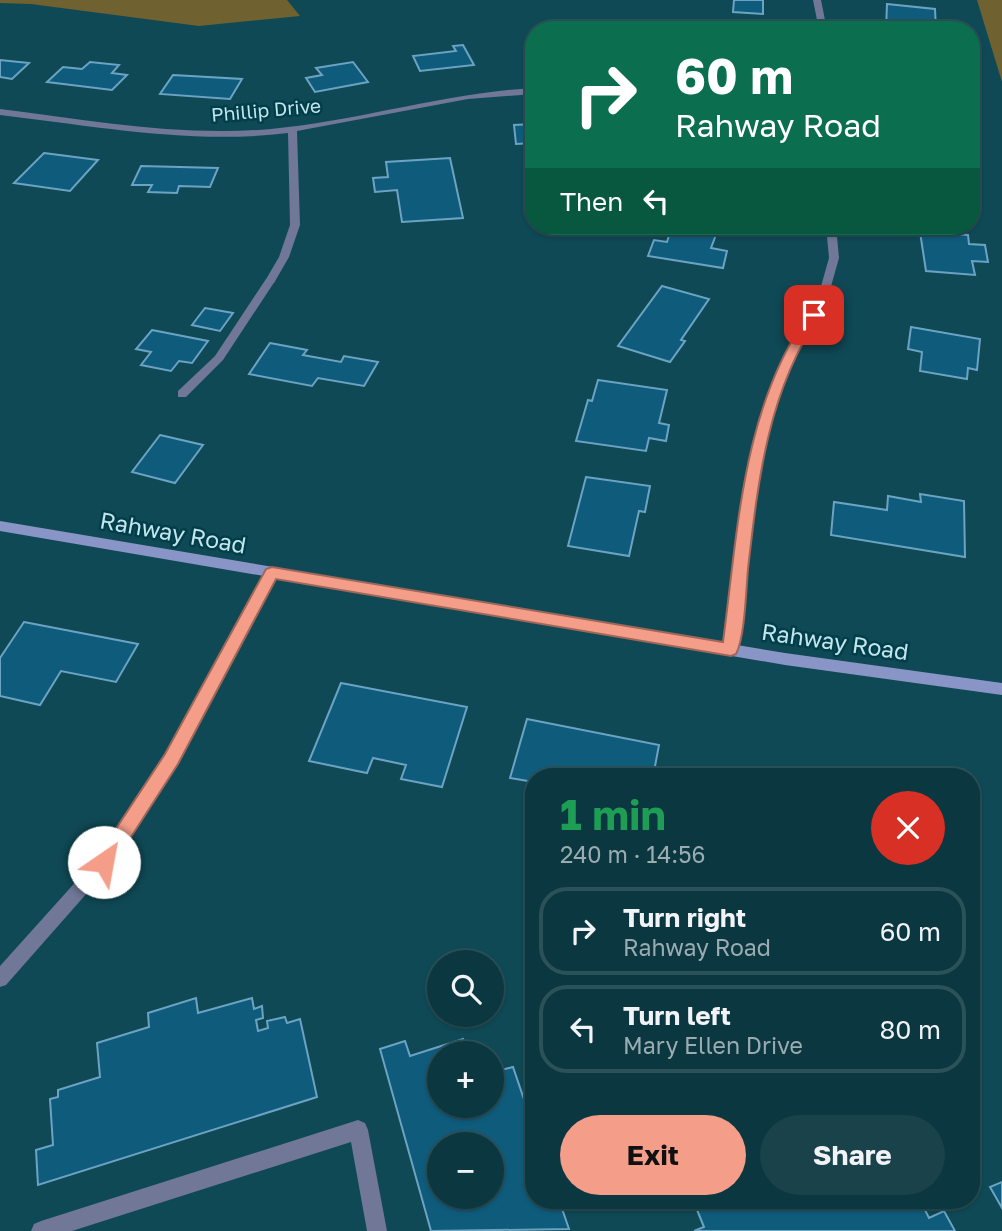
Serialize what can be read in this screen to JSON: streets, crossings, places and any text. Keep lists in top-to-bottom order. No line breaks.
{"streets":{"street":["Phillip Drive","Rahway Road"]},"page":{"turn":["60 m","Rahway Road"],"then":"Then","heading":["1 min","240 m · 14:56"],"list":[{"name":"Turn right","note":"Rahway Road","value":"60 m"},{"name":"Turn left","note":"Mary Ellen Drive","value":"80 m"}],"map_buttons":["+","−"],"buttons":["Exit","Share"]}}
